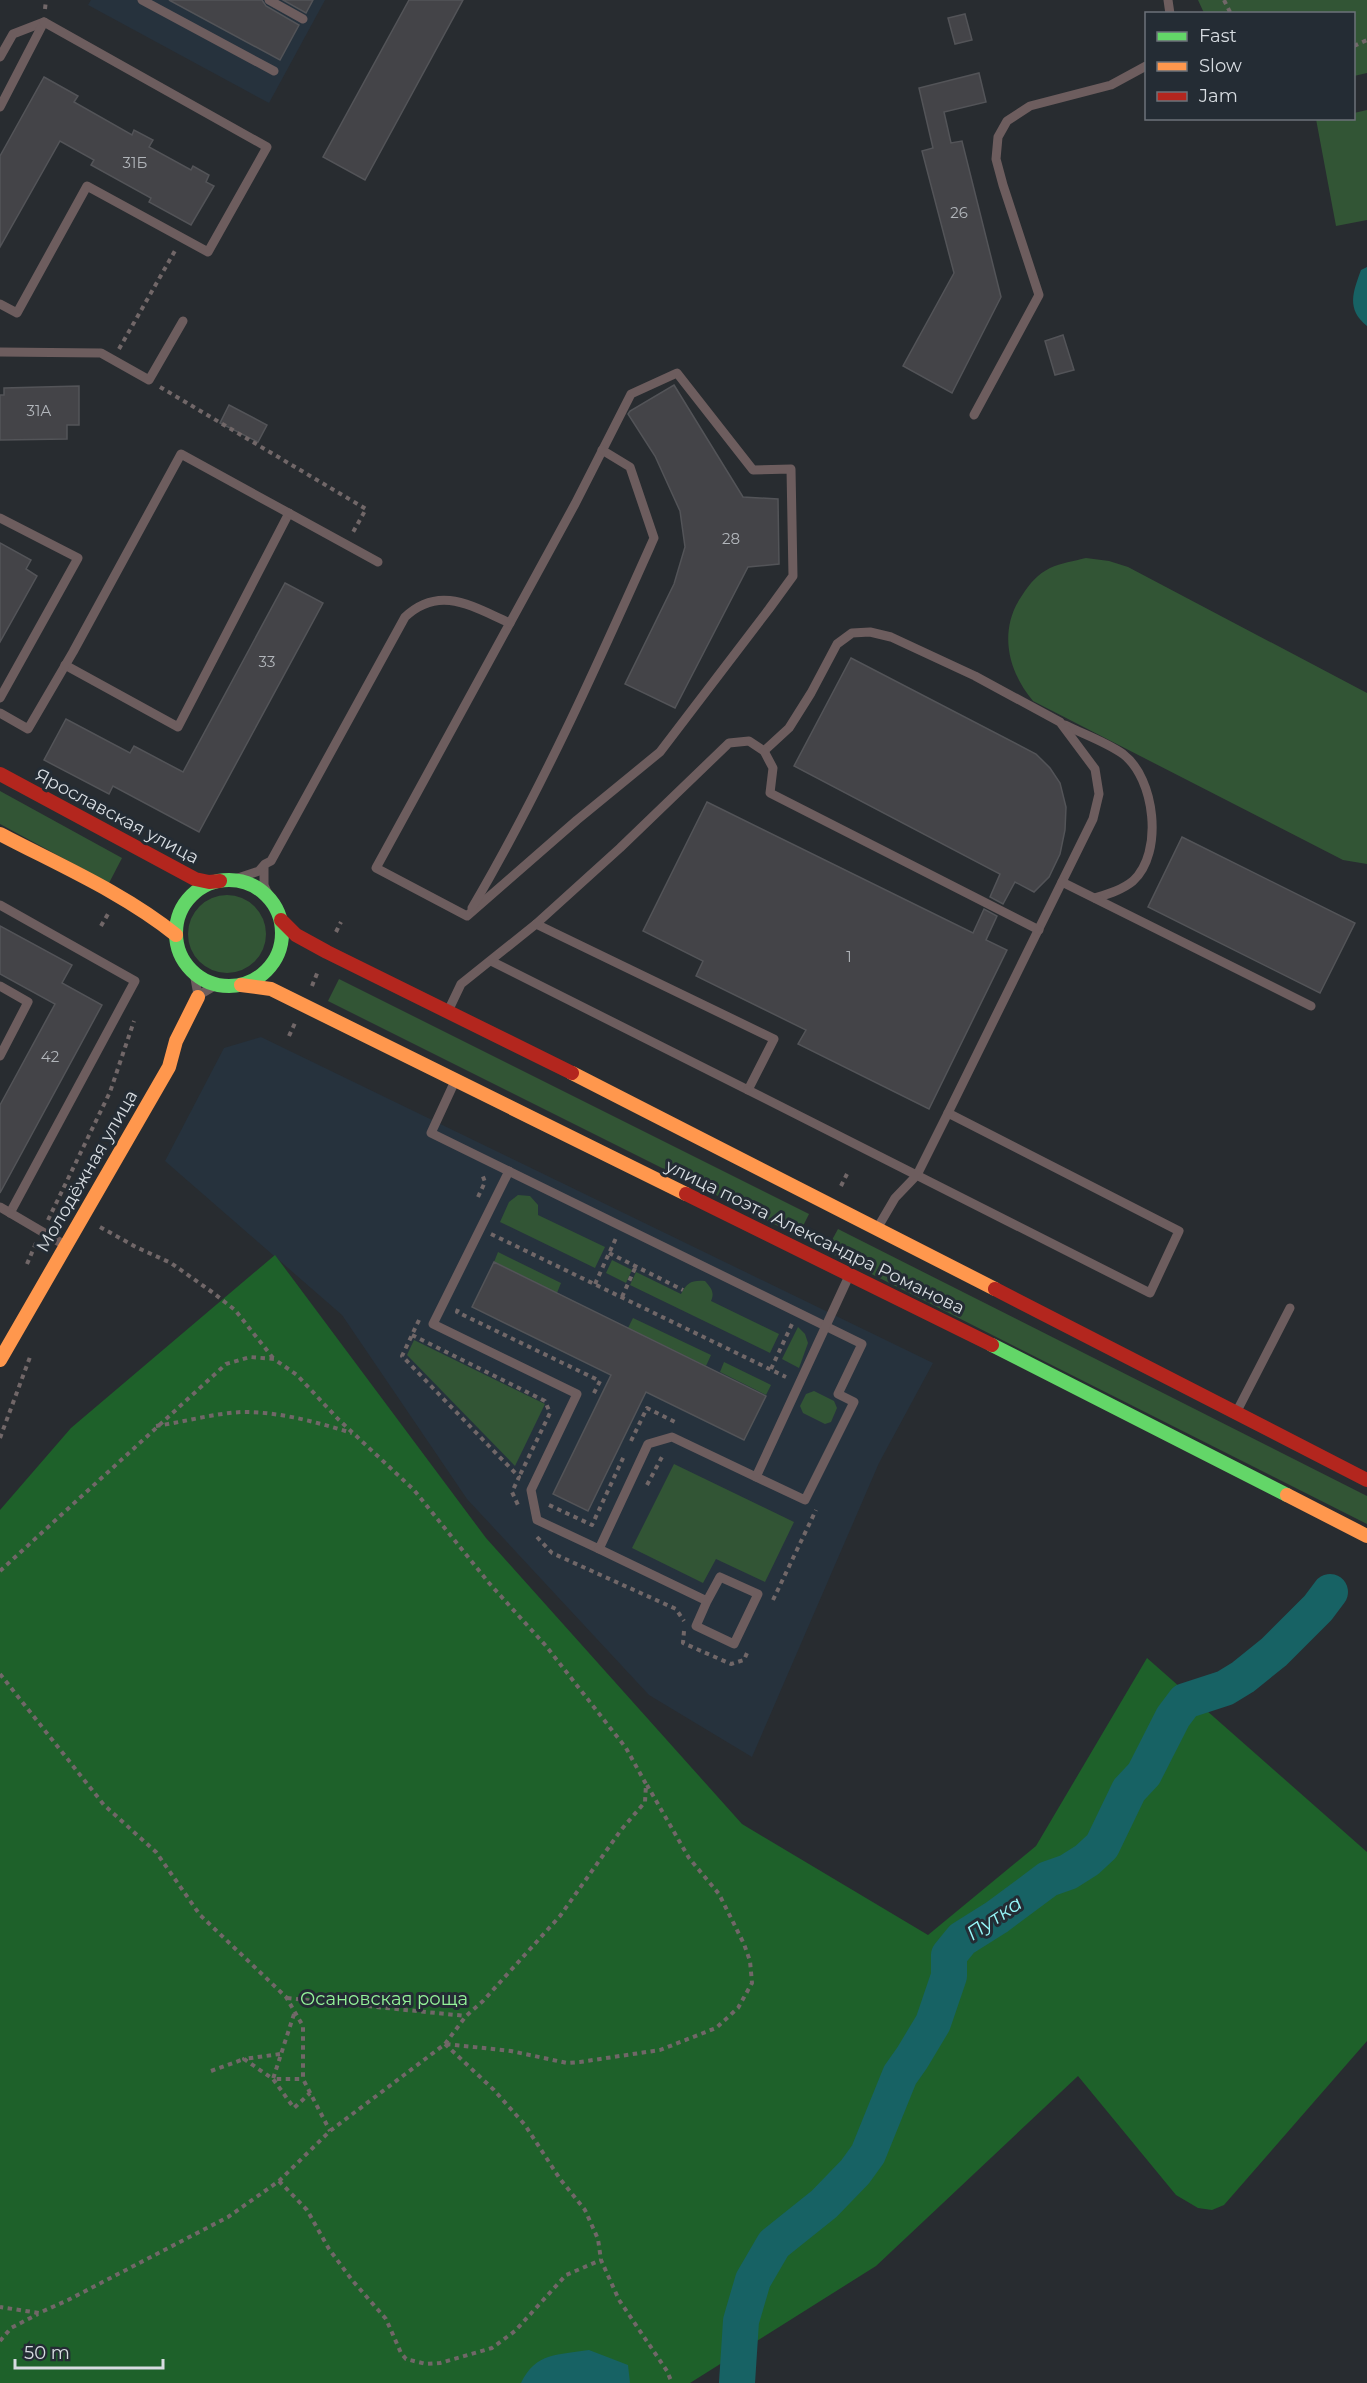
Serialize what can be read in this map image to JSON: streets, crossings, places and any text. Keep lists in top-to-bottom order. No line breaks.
{"streets":{"main road":["Ярославская улица","Молодёжная улица","улица поэта Александра Романова"]},"crossings":[["Ярославская улица","улица поэта Александра Романова"]],"water":["Путка"],"parks":["Осановская роща"],"house_numbers":["31Б","26","31А","28","33","1","42"],"legend":["Fast","Slow","Jam"],"scale_bar":"50 m"}
